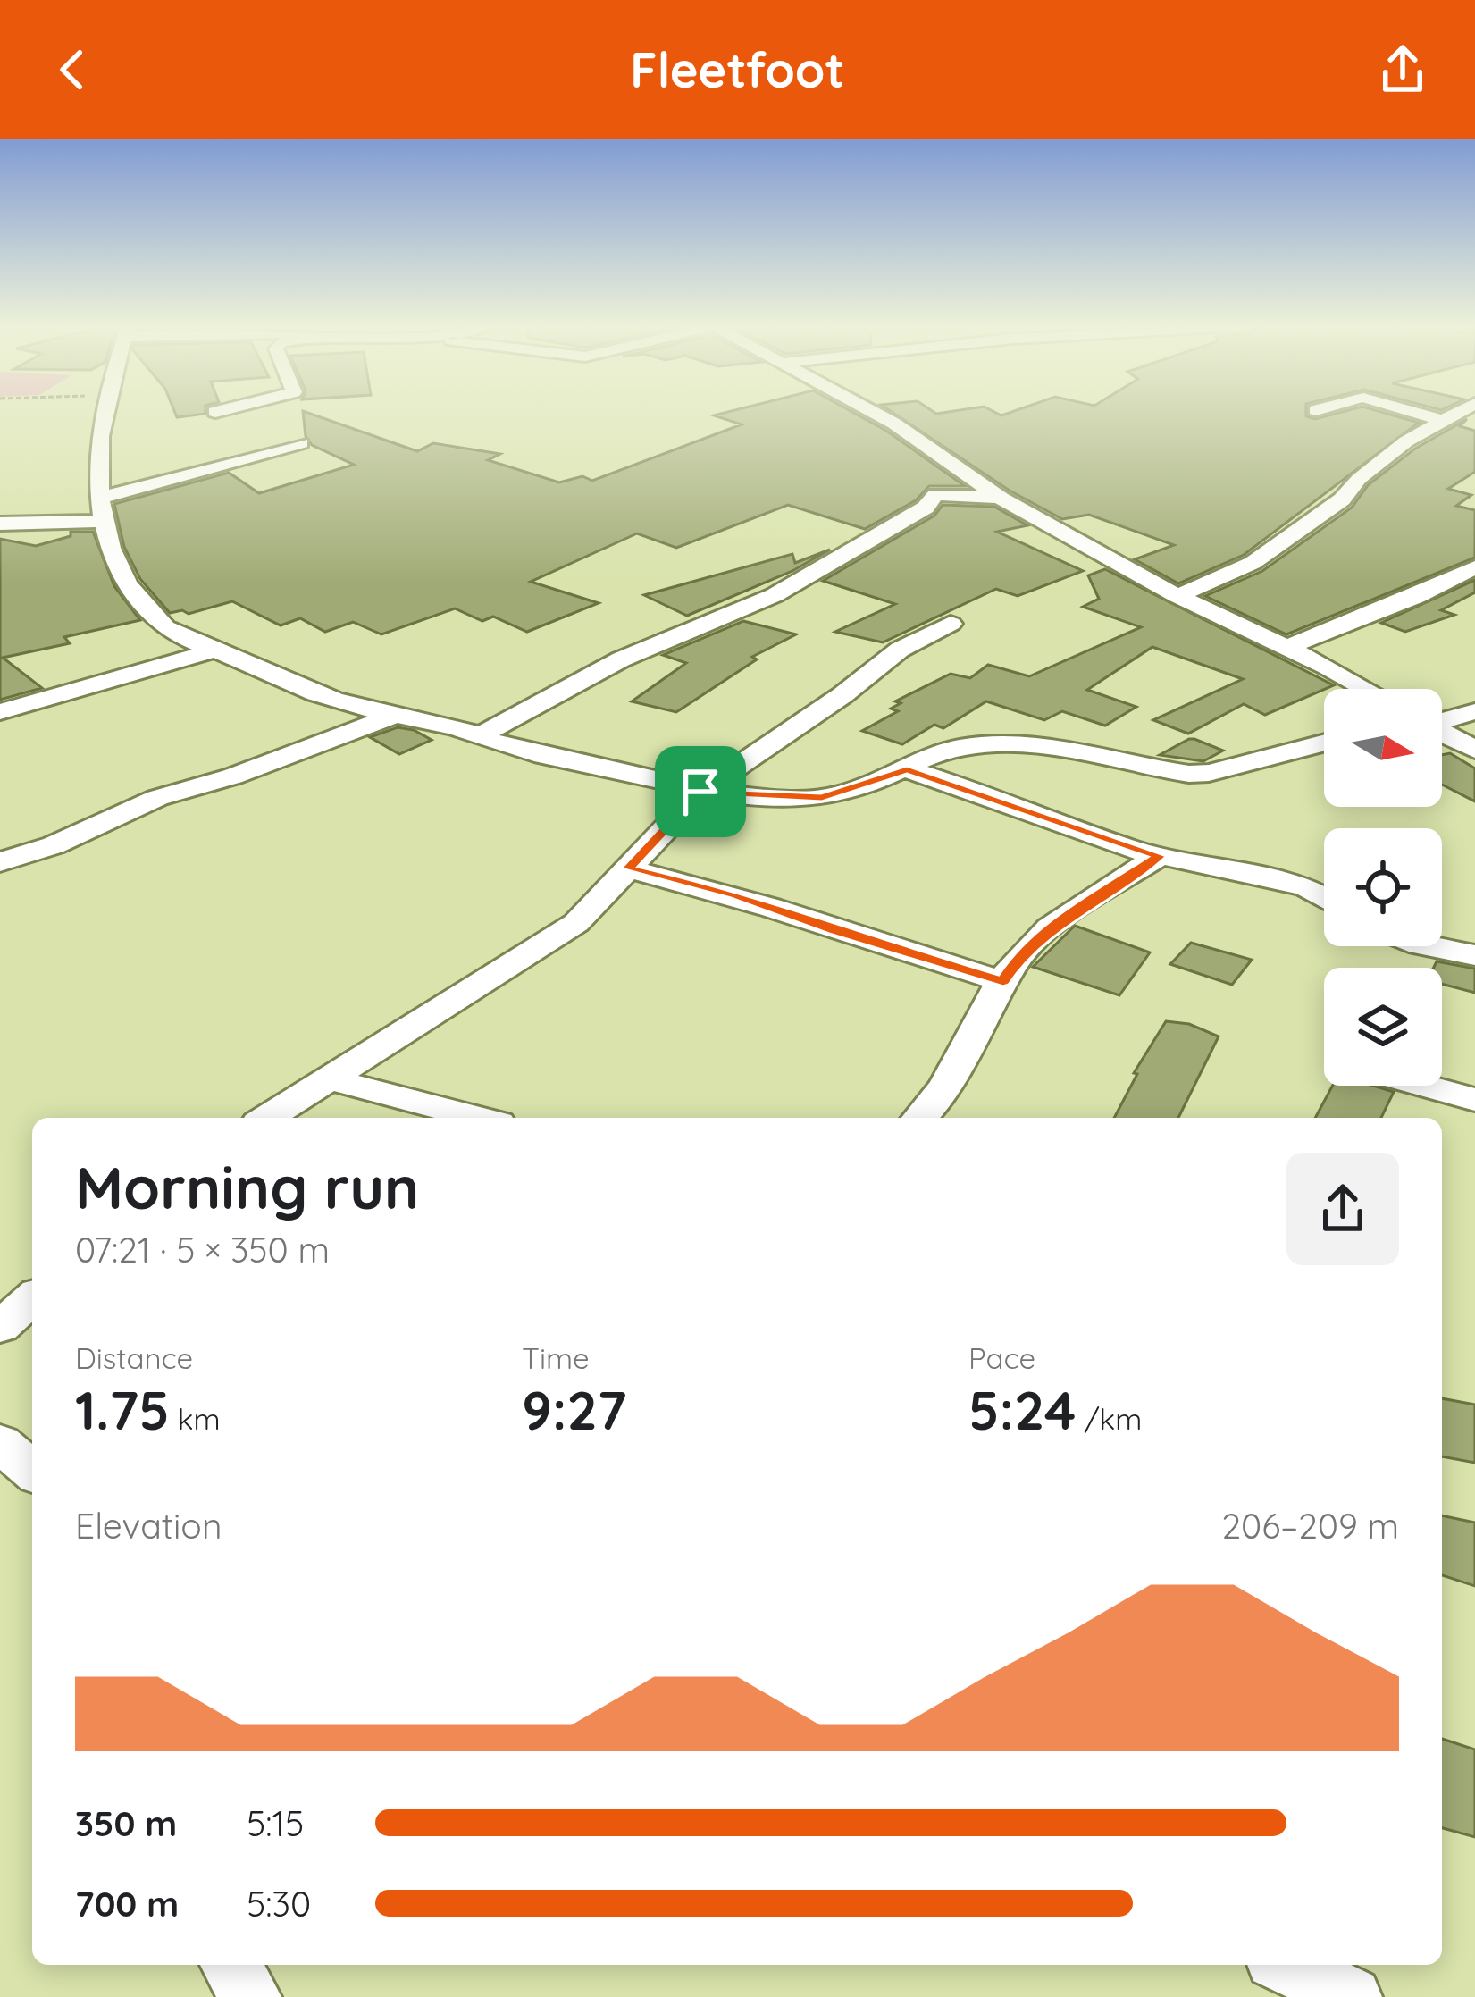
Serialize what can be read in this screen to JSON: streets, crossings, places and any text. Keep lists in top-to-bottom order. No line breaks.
{"north":"right","page":{"header":"Fleetfoot","heading":["Morning run","07:21 · 5 × 350 m"],"stats":[["Distance","1.75 km"],["Time","9:27"],["Pace","5:24 /km"]],"chart":["Elevation","206–209 m"],"list":[{"name":"350 m","note":"5:15"},{"name":"700 m","note":"5:30"}]}}
